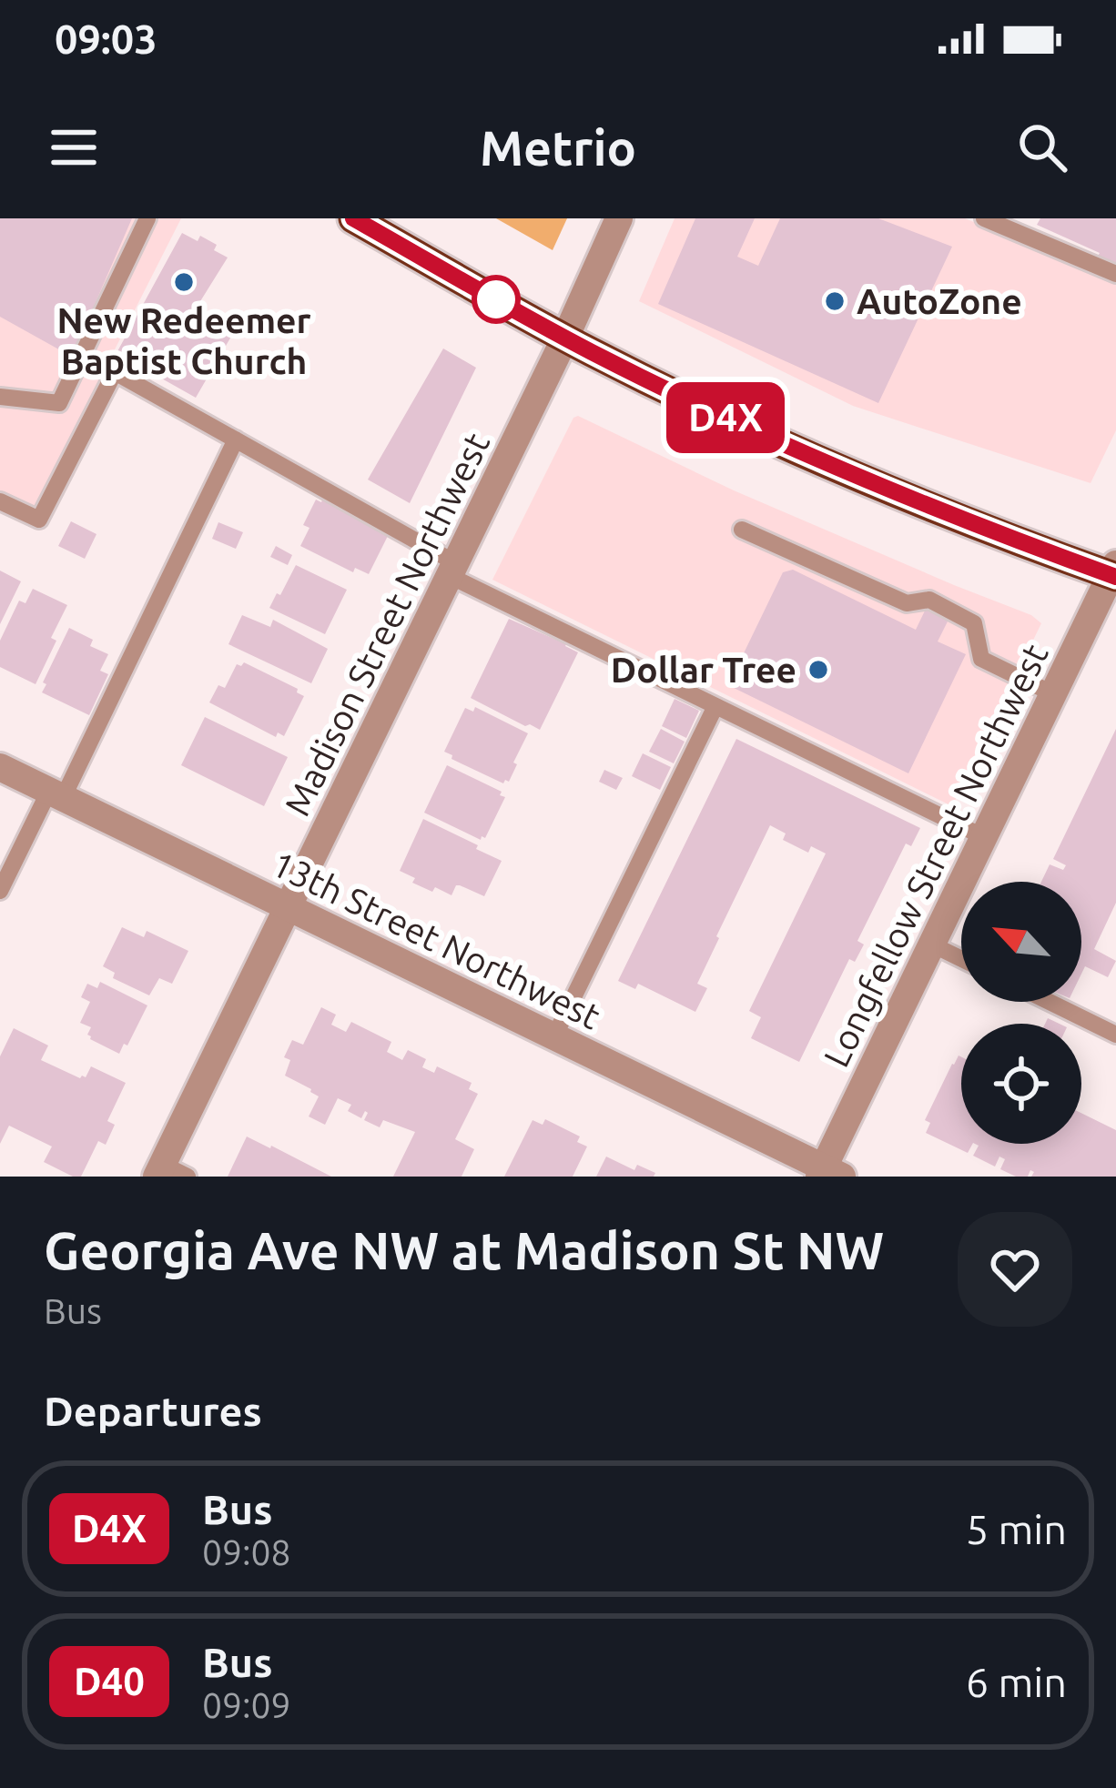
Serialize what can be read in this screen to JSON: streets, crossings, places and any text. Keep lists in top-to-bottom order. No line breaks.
{"streets":{"street":["Madison Street Northwest","Longfellow Street Northwest","13th Street Northwest"]},"crossings":[["Madison Street Northwest","13th Street Northwest"],["Longfellow Street Northwest","13th Street Northwest"]],"places":["New Redeemer Baptist Church","AutoZone","Dollar Tree"],"lines":["bus line D4X"],"north":"top left","page":{"status":"09:03","header":"Metrio","on_map":"D4X","heading":[["Georgia Ave NW at Madison St NW","Bus"],"Departures"],"list":[{"mark":"D4X","name":"Bus","note":"09:08","value":"5 min"},{"mark":"D40","name":"Bus","note":"09:09","value":"6 min"}]}}
